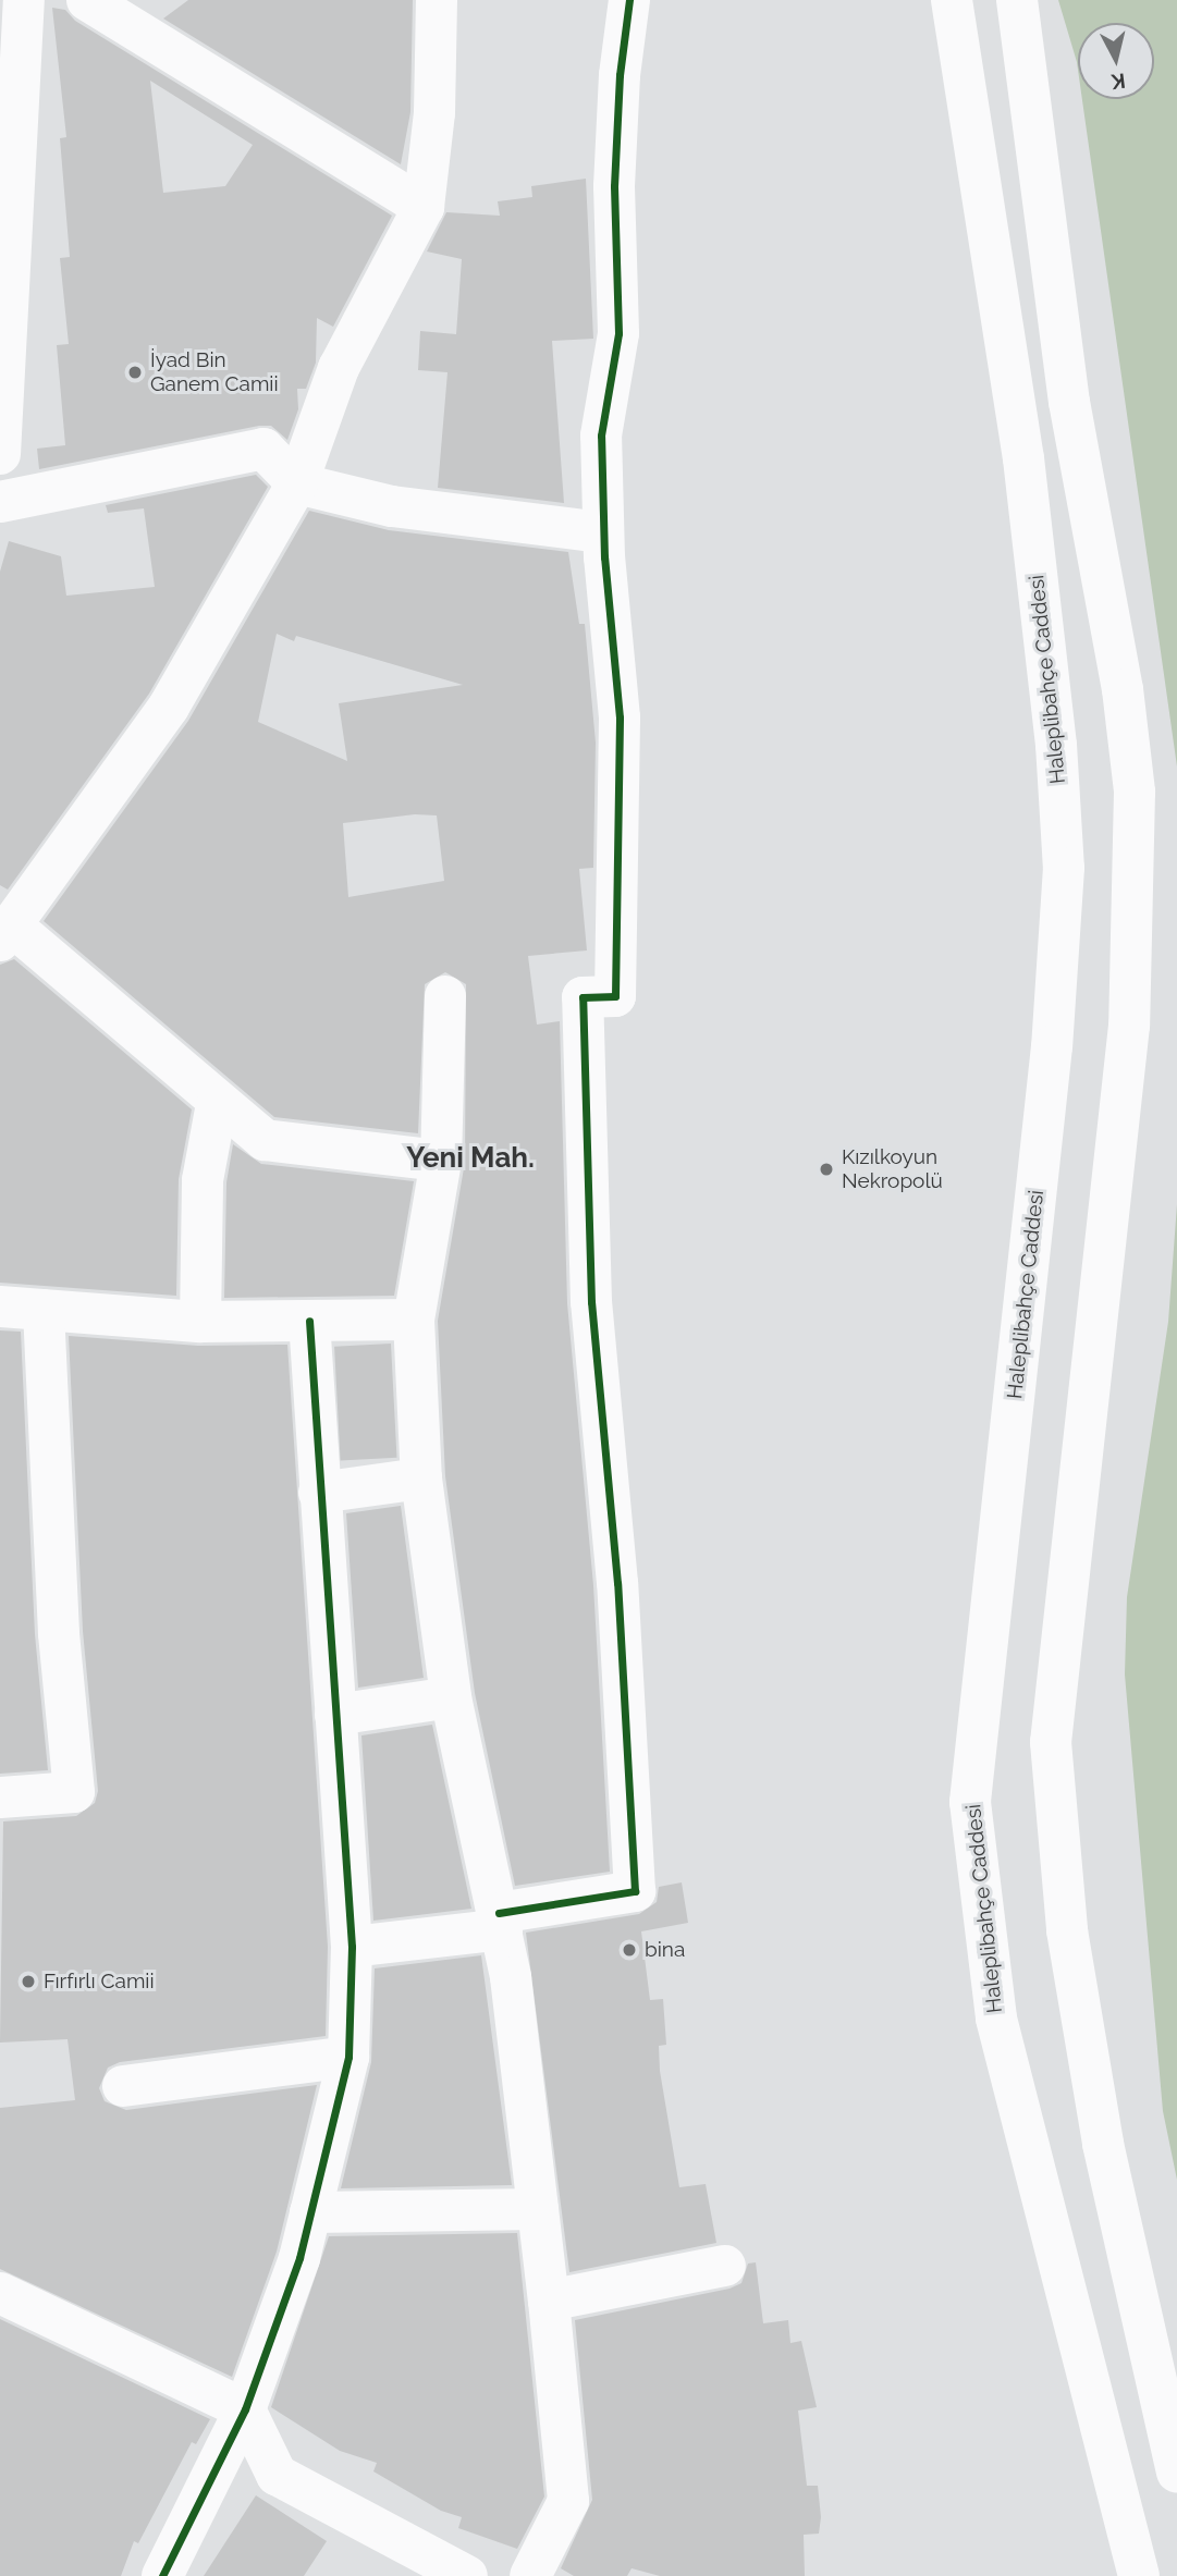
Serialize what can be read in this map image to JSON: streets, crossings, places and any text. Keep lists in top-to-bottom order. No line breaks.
{"streets":{"street":["Haleplibahçe Caddesi"]},"districts":["Yeni Mah."],"places":["İyad Bin Ganem Camii","Kızılkoyun Nekropolü","bina","Fırfırlı Camii"],"north":"bottom"}
